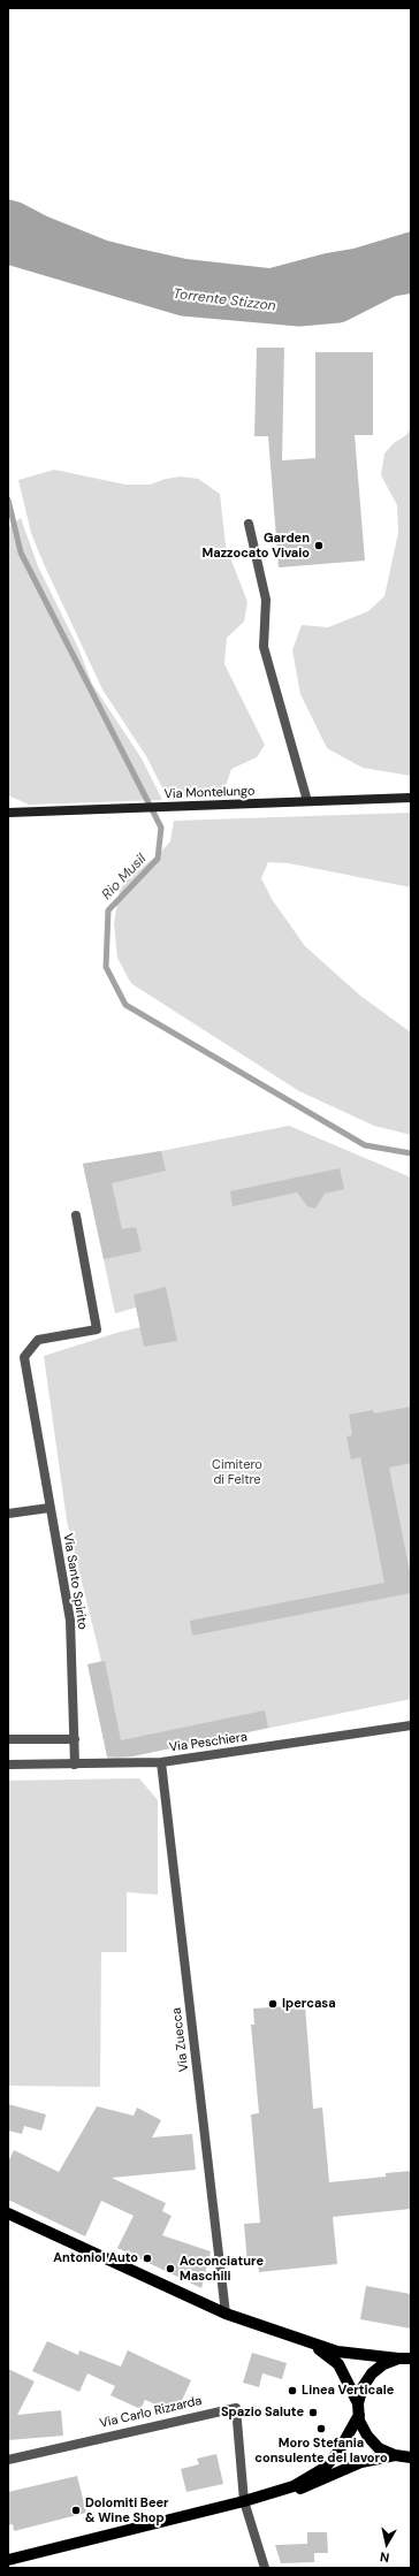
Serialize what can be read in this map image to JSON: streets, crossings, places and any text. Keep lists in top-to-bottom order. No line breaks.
{"streets":{"street":["Via Montelungo","Via Santo Spirito","Via Peschiera","Via Zuecca","Via Carlo Rizzarda"]},"crossings":[["Via Santo Spirito","Via Peschiera"],["Via Peschiera","Via Zuecca"]],"water":["Torrente Stizzon","Rio Musil"],"parks":["Cimitero di Feltre"],"places":["Garden Mazzocato Vivaio","Ipercasa","Antoniol Auto","Acconciature Maschili","Linea Verticale","Spazio Salute","Moro Stefania consulente del lavoro","Dolomiti Beer & Wine Shop"],"north":"bottom"}
